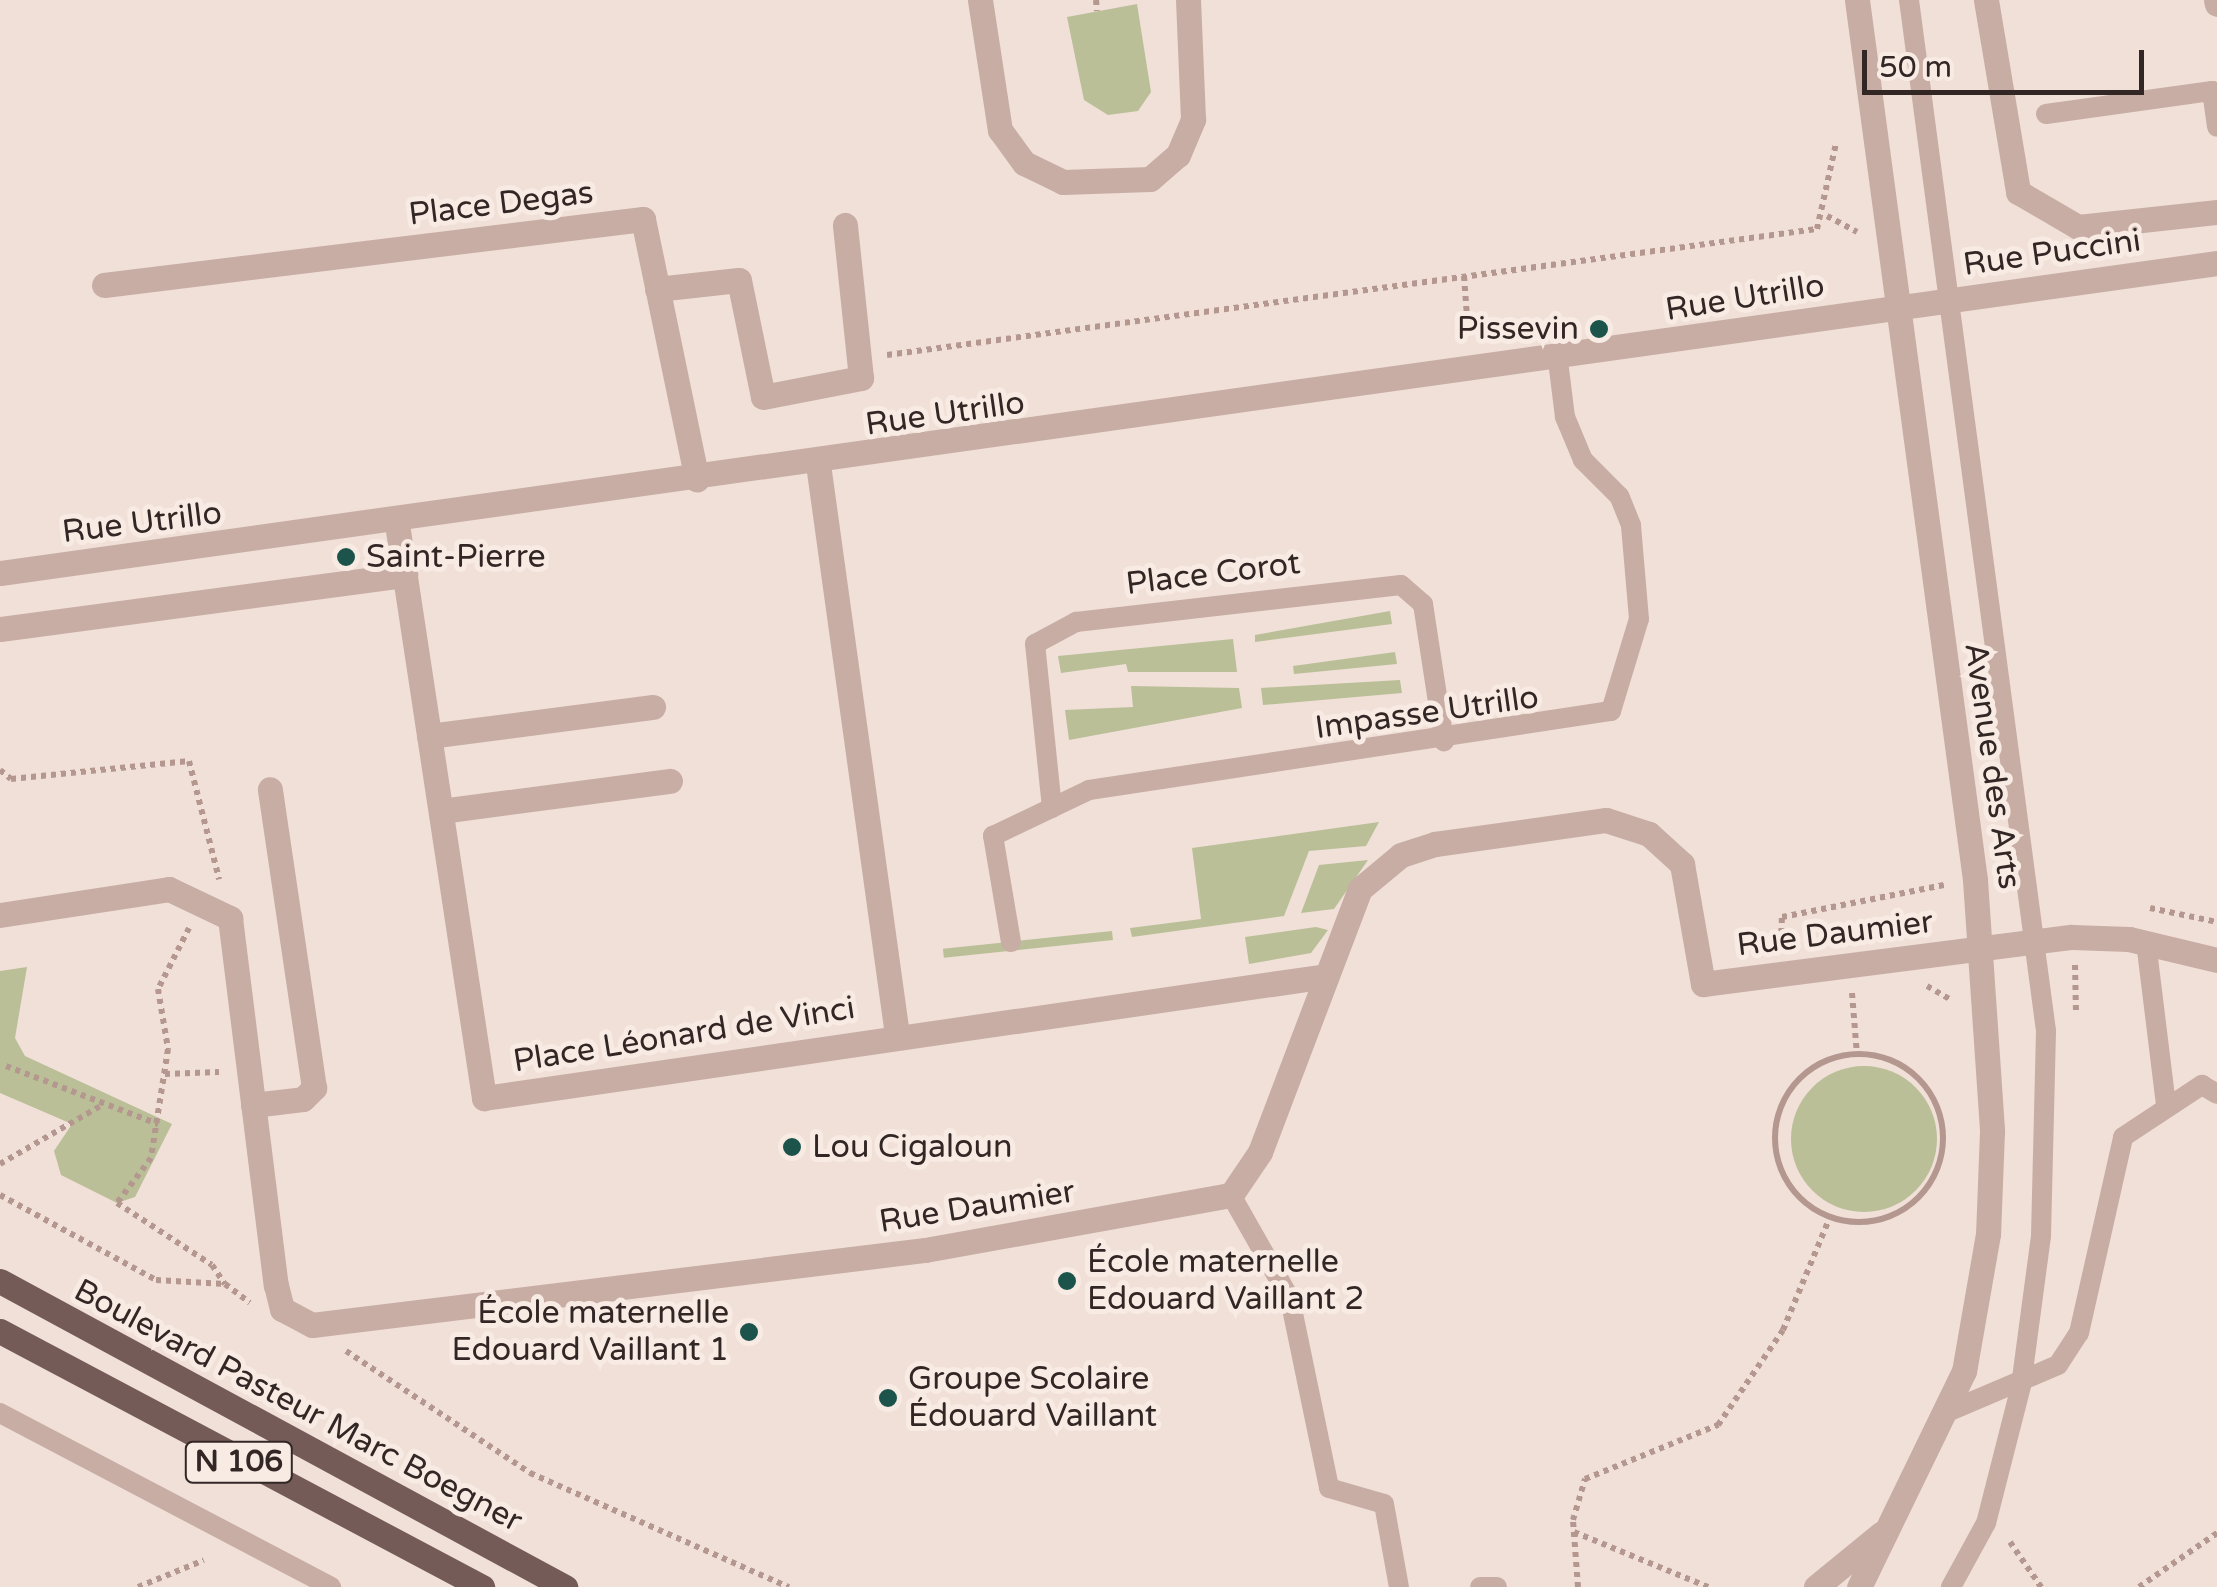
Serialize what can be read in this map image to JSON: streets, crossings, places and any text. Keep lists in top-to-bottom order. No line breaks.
{"streets":{"main road":["Boulevard Pasteur Marc Boegner","N 106"],"street":["Place Degas","Rue Puccini","Rue Utrillo","Avenue des Arts","Rue Daumier","Place Léonard de Vinci"],"lane":["Place Corot","Impasse Utrillo"]},"crossings":[["Place Degas","Rue Utrillo"],["Rue Puccini","Rue Utrillo"],["Rue Puccini","Avenue des Arts"],["Rue Utrillo","Impasse Utrillo"],["Rue Utrillo","Avenue des Arts"],["Rue Utrillo","Place Léonard de Vinci"],["Place Corot","Impasse Utrillo"],["Avenue des Arts","Rue Daumier"]],"places":["Pissevin","Saint-Pierre","Lou Cigaloun","École maternelle Edouard Vaillant 2","École maternelle Edouard Vaillant 1","Groupe Scolaire Édouard Vaillant"],"scale_bar":"50 m"}
